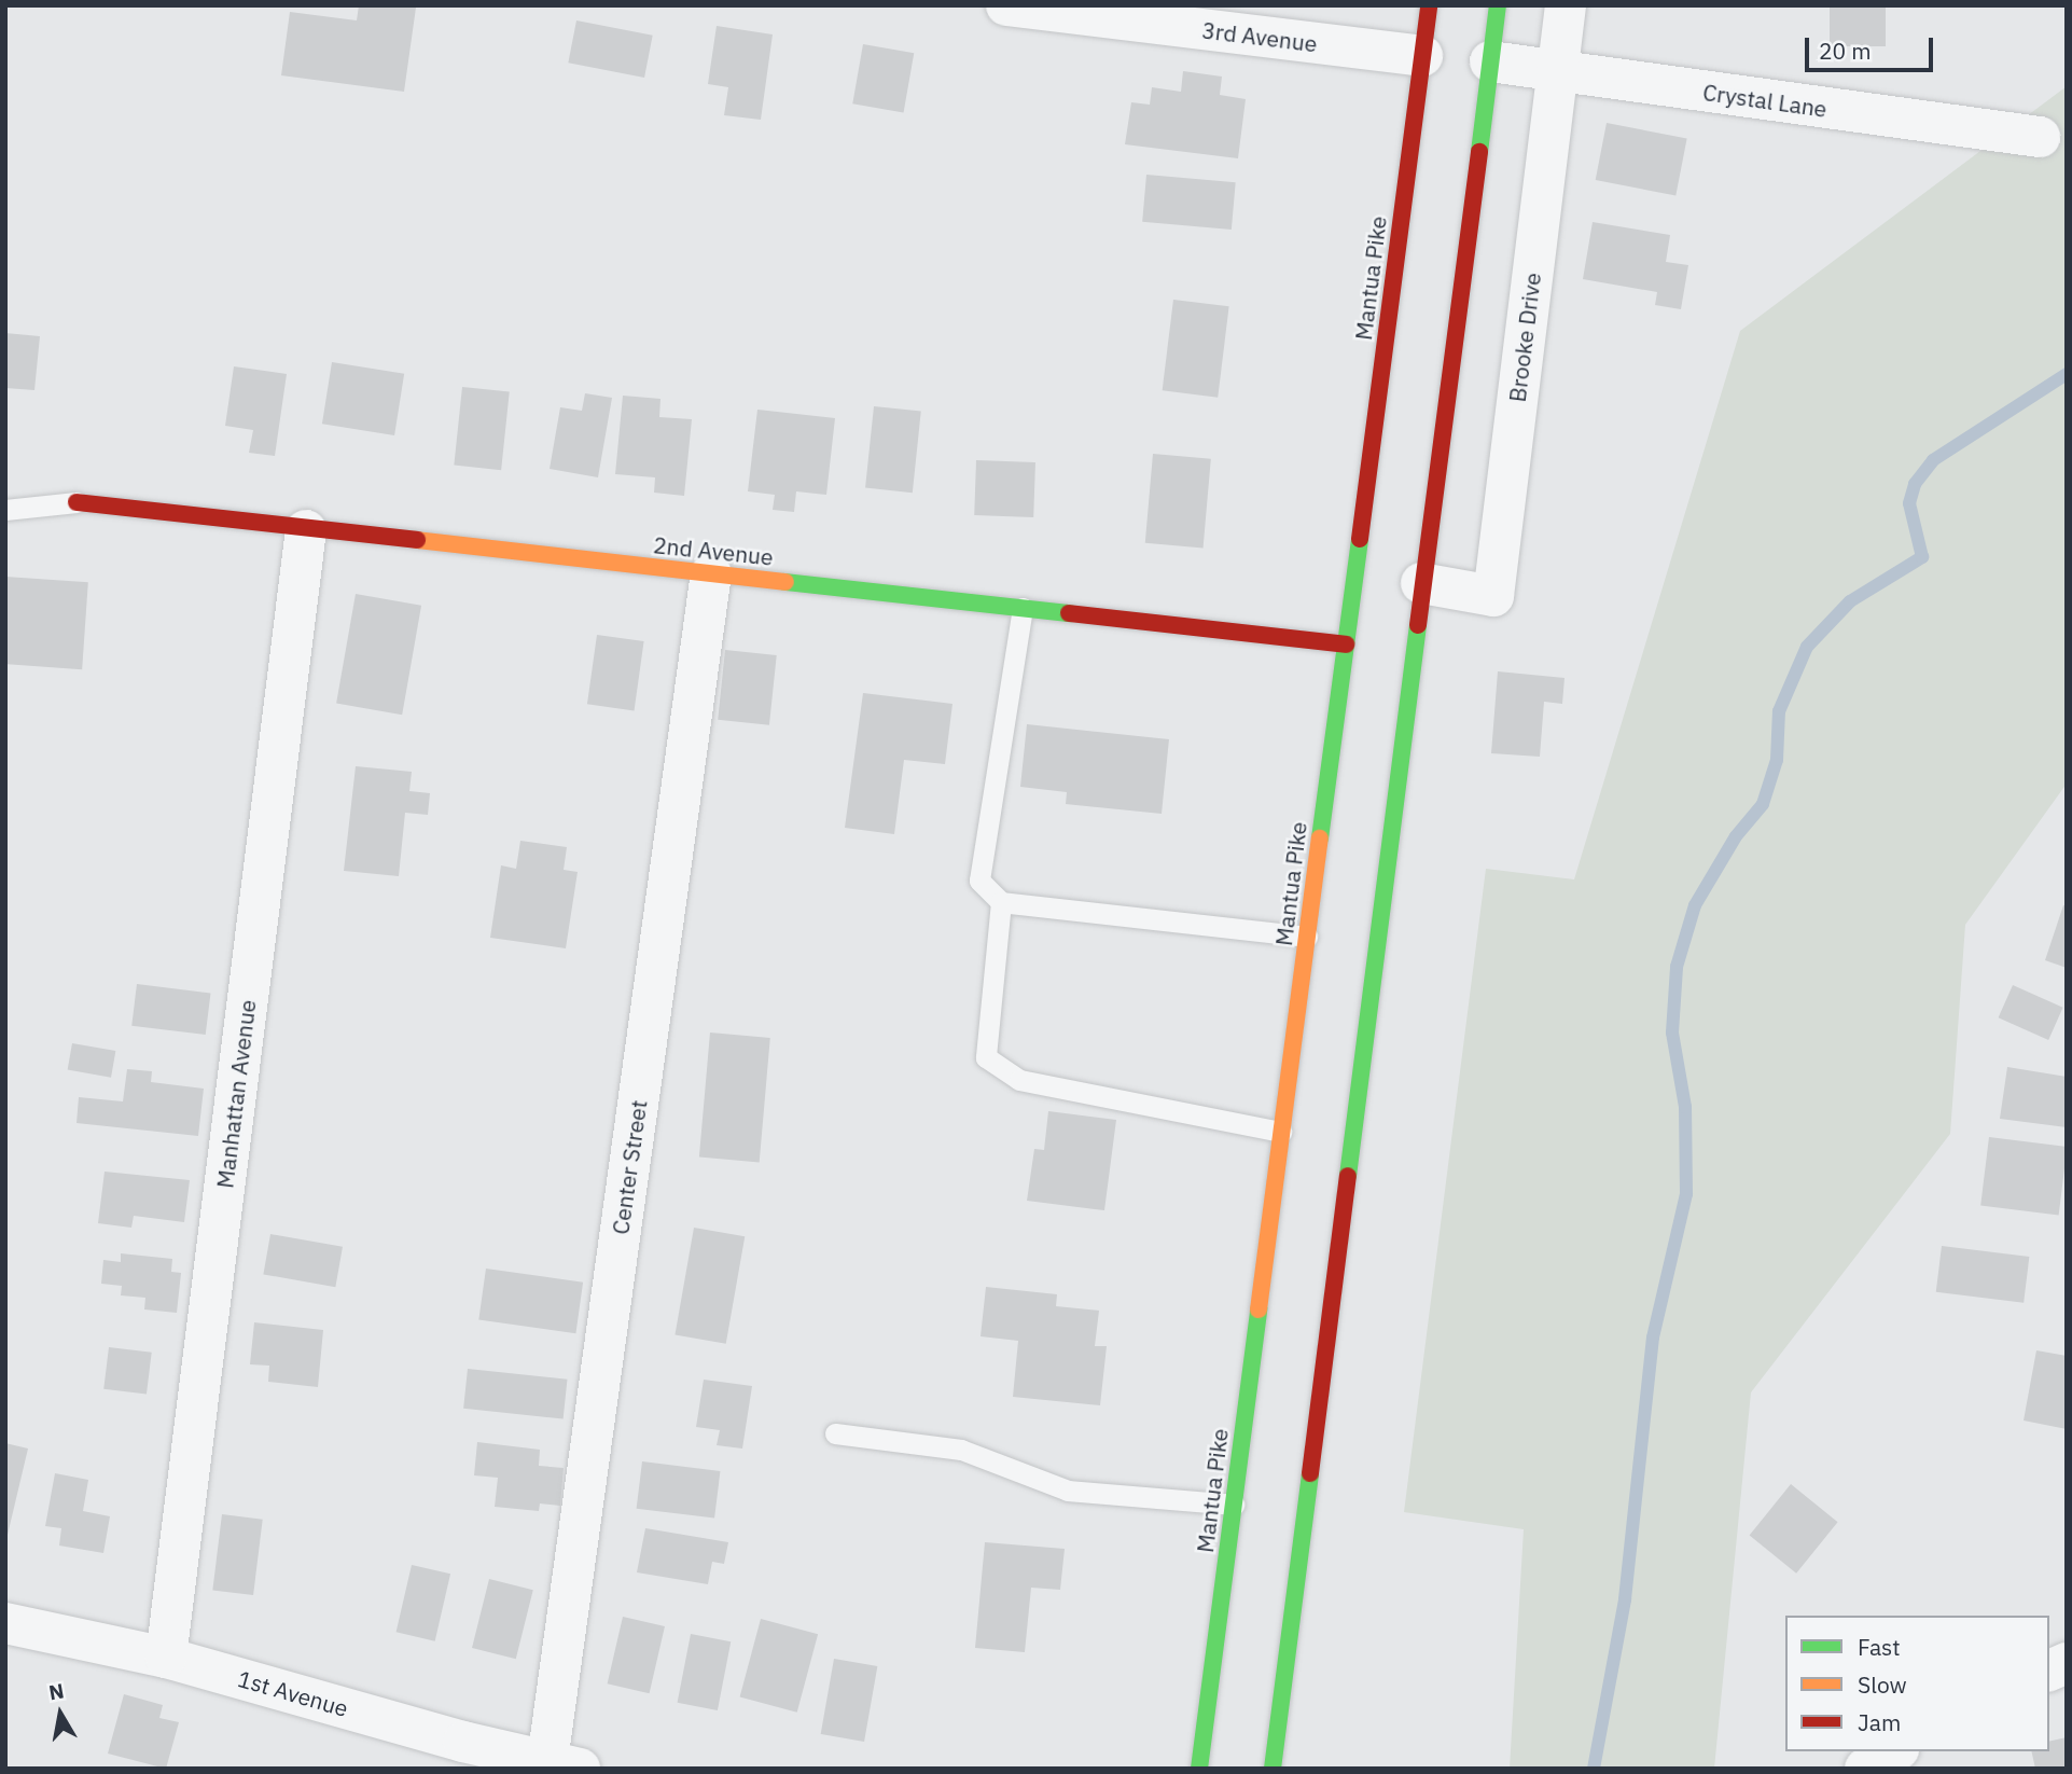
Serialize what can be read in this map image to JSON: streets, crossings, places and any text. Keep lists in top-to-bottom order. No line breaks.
{"streets":{"main road":["Mantua Pike","2nd Avenue"],"street":["3rd Avenue","Crystal Lane","Brooke Drive","Manhattan Avenue","Center Street","1st Avenue"]},"crossings":[["3rd Avenue","Mantua Pike"],["Crystal Lane","Brooke Drive"],["Mantua Pike","2nd Avenue"],["2nd Avenue","Manhattan Avenue"],["2nd Avenue","Center Street"],["Manhattan Avenue","1st Avenue"],["Center Street","1st Avenue"]],"legend":["Fast","Slow","Jam"],"scale_bar":"20 m","north":"top"}
